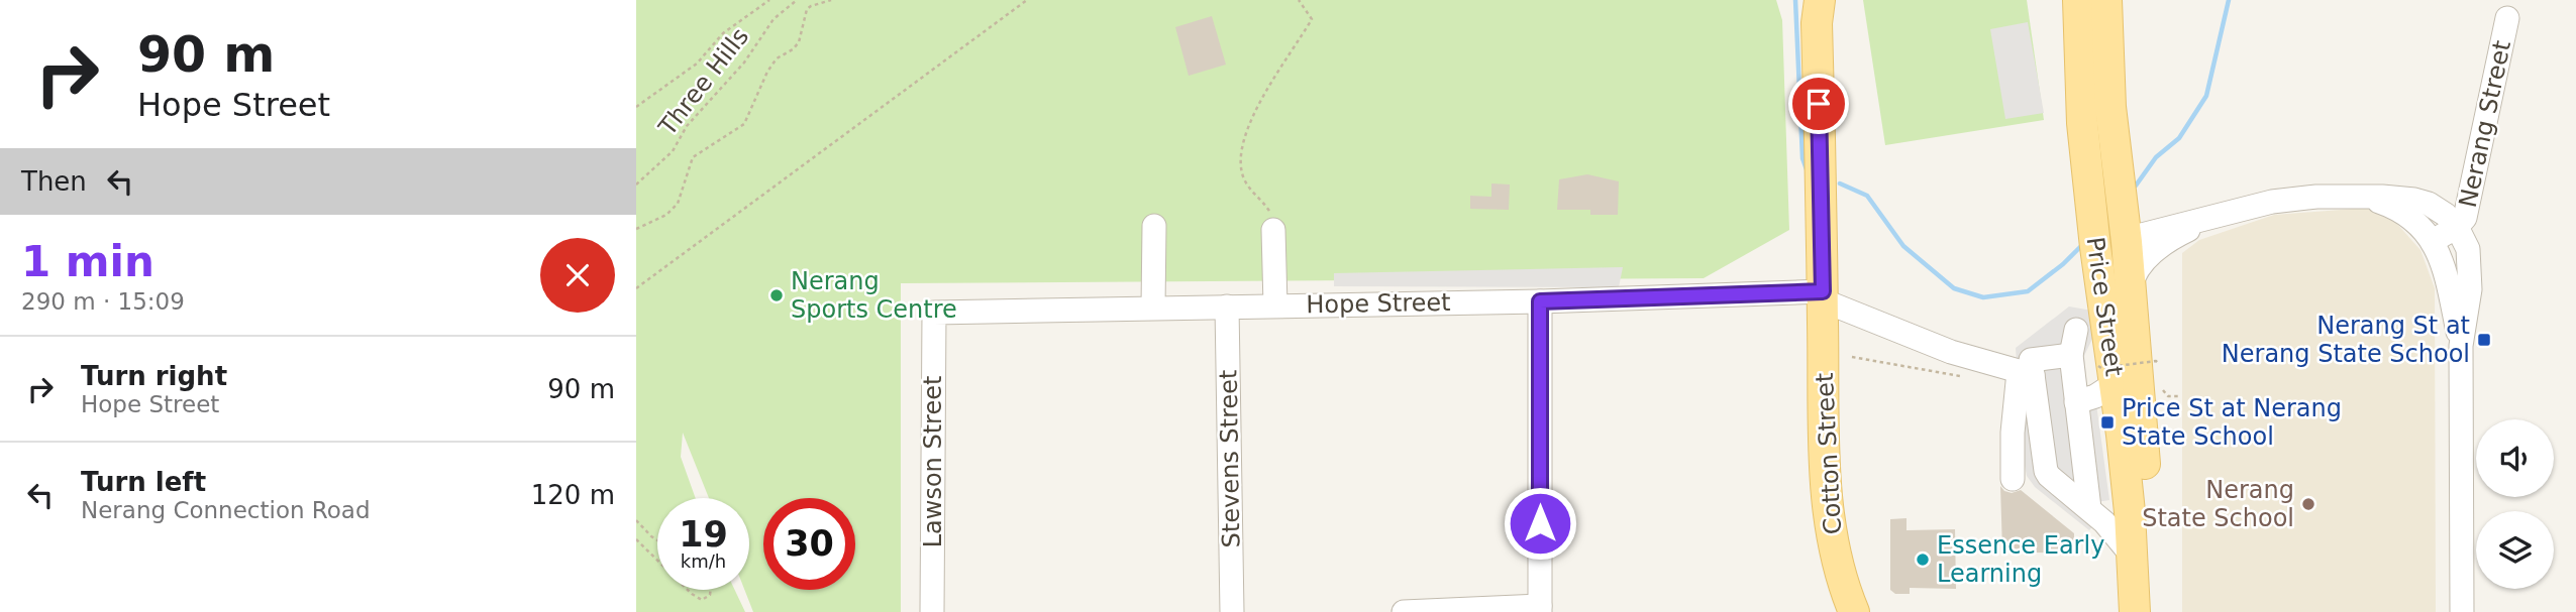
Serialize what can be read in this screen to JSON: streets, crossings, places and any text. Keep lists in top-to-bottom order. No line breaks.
{"streets":{"main road":["Price Street","Cotton Street"],"street":["Nerang Street","Hope Street","Stevens Street","Lawson Street"],"path":["Three Hills"]},"crossings":[["Hope Street","Cotton Street"],["Hope Street","Stevens Street"],["Hope Street","Lawson Street"]],"places":{"other":["Nerang Sports Centre","Nerang State School","Essence Early Learning"],"transit":["Nerang St at Nerang State School","Price St at Nerang State School"]},"page":{"turn":["90 m","Hope Street"],"then":"Then","heading":["1 min","290 m · 15:09"],"list":[{"name":"Turn right","note":"Hope Street","value":"90 m"},{"name":"Turn left","note":"Nerang Connection Road","value":"120 m"}],"speed":"19 km/h","limit":"30"}}
